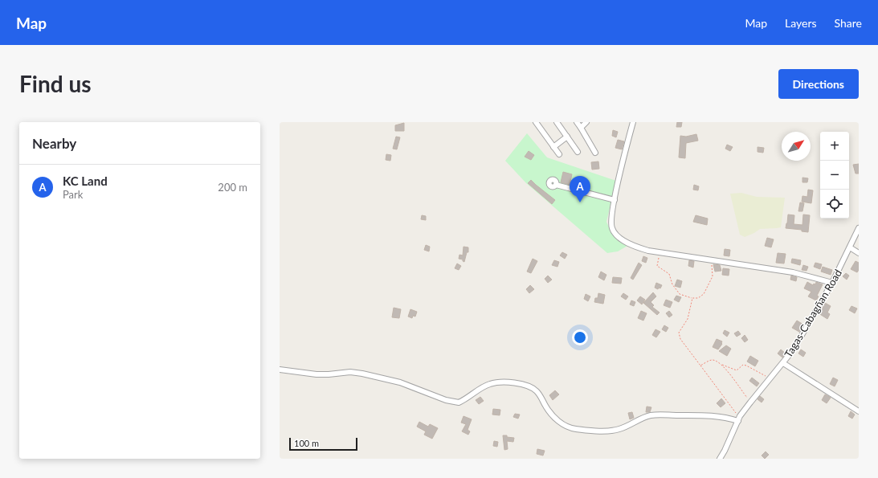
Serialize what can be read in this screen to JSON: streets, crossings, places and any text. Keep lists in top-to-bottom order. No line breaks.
{"streets":{"street":["Tagas-Cabagñan Road"]},"scale_bar":"100 m","north":"top right","page":{"header":"Map","nav":["Map","Layers","Share"],"buttons":"Directions","title":"Find us","heading":"Nearby","map_buttons":["+","−"],"list":[{"mark":"A","name":"KC Land","note":"Park","value":"200 m"}],"pins":"A","scale":"100 m"}}
